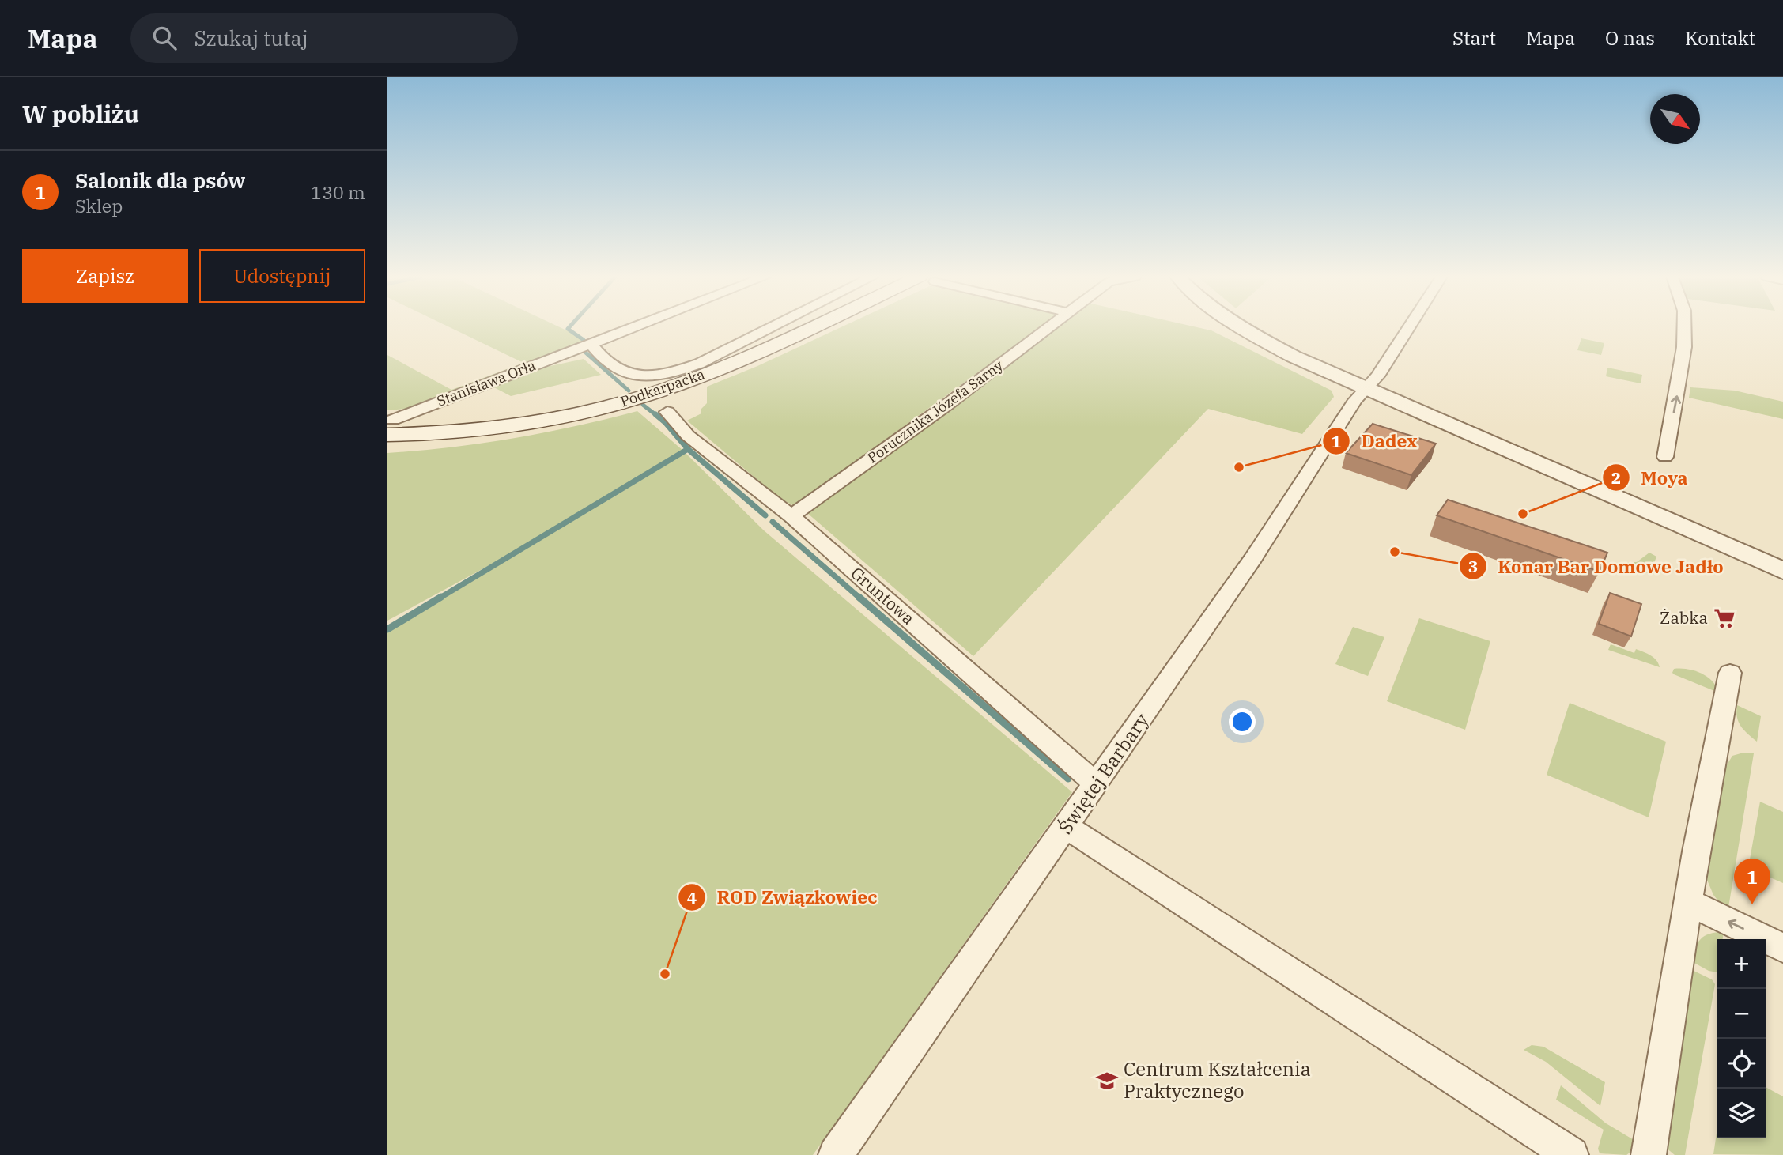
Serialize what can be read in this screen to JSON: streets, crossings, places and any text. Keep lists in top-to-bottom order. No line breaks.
{"streets":{"main road":["Podkarpacka"],"street":["Stanisława Orła","Porucznika Józefa Sarny","Gruntowa","Świętej Barbary"]},"crossings":[["Stanisława Orła","Podkarpacka"],["Porucznika Józefa Sarny","Gruntowa"],["Gruntowa","Świętej Barbary"]],"places":{"other":["Dadex","Moya","Konar Bar Domowe Jadło","ROD Związkowiec"],"supermarket":["Żabka"],"school or university":["Centrum Kształcenia Praktycznego"]},"north":"bottom right","page":{"header":"Mapa","search":"Szukaj tutaj","nav":["Start","Mapa","O nas","Kontakt"],"heading":"W pobliżu","list":[{"mark":"1","name":"Salonik dla psów","note":"Sklep","value":"130 m"}],"buttons":["Zapisz","Udostępnij"],"pins":"1","map_buttons":["+","−"]}}
